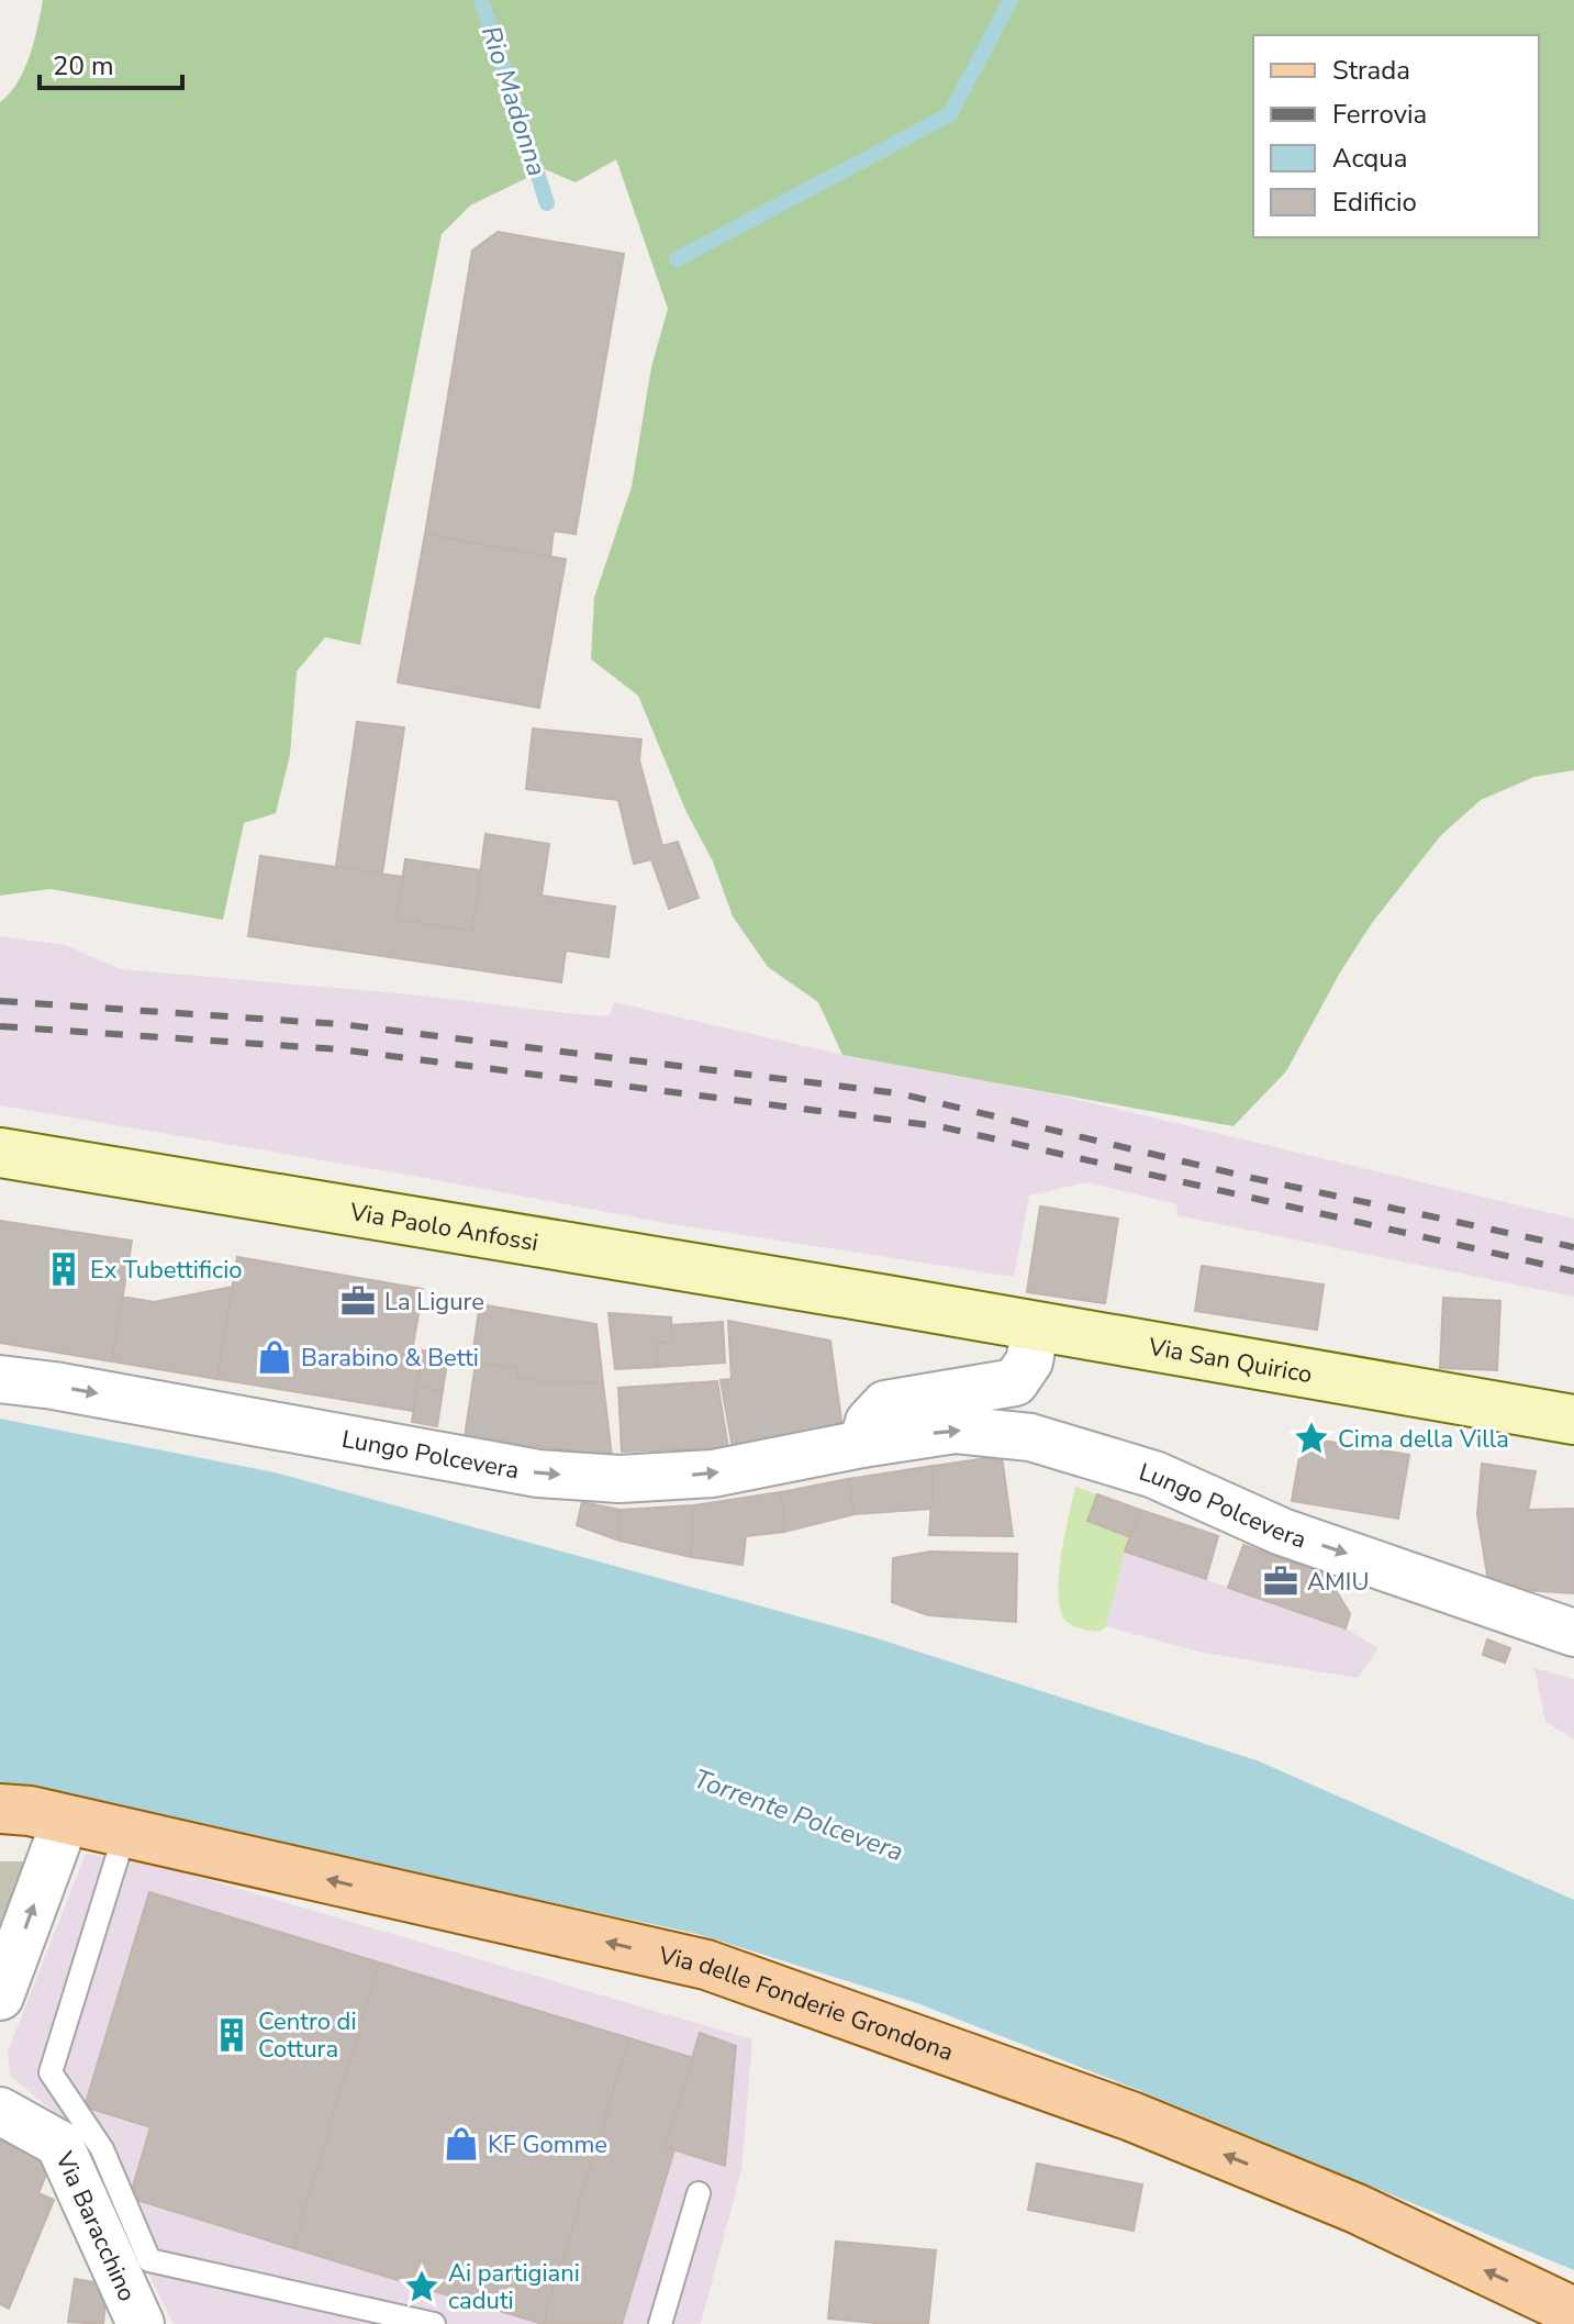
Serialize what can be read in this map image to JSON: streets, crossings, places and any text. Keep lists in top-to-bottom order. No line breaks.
{"streets":{"main road":["Via Paolo Anfossi","Via San Quirico","Via delle Fonderie Grondona"],"street":["Lungo Polcevera","Via Baracchino"]},"crossings":[["Via Paolo Anfossi","Via San Quirico"]],"one_way":["Lungo Polcevera","Via delle Fonderie Grondona"],"water":["Rio Madonna","Torrente Polcevera"],"places":{"building":["Ex Tubettificio","Centro di Cottura"],"office":["La Ligure","AMIU"],"shop":["Barabino & Betti","KF Gomme"],"place":["Cima della Villa","Ai partigiani caduti"]},"legend":["Strada","Ferrovia","Acqua","Edificio"],"scale_bar":"20 m"}
